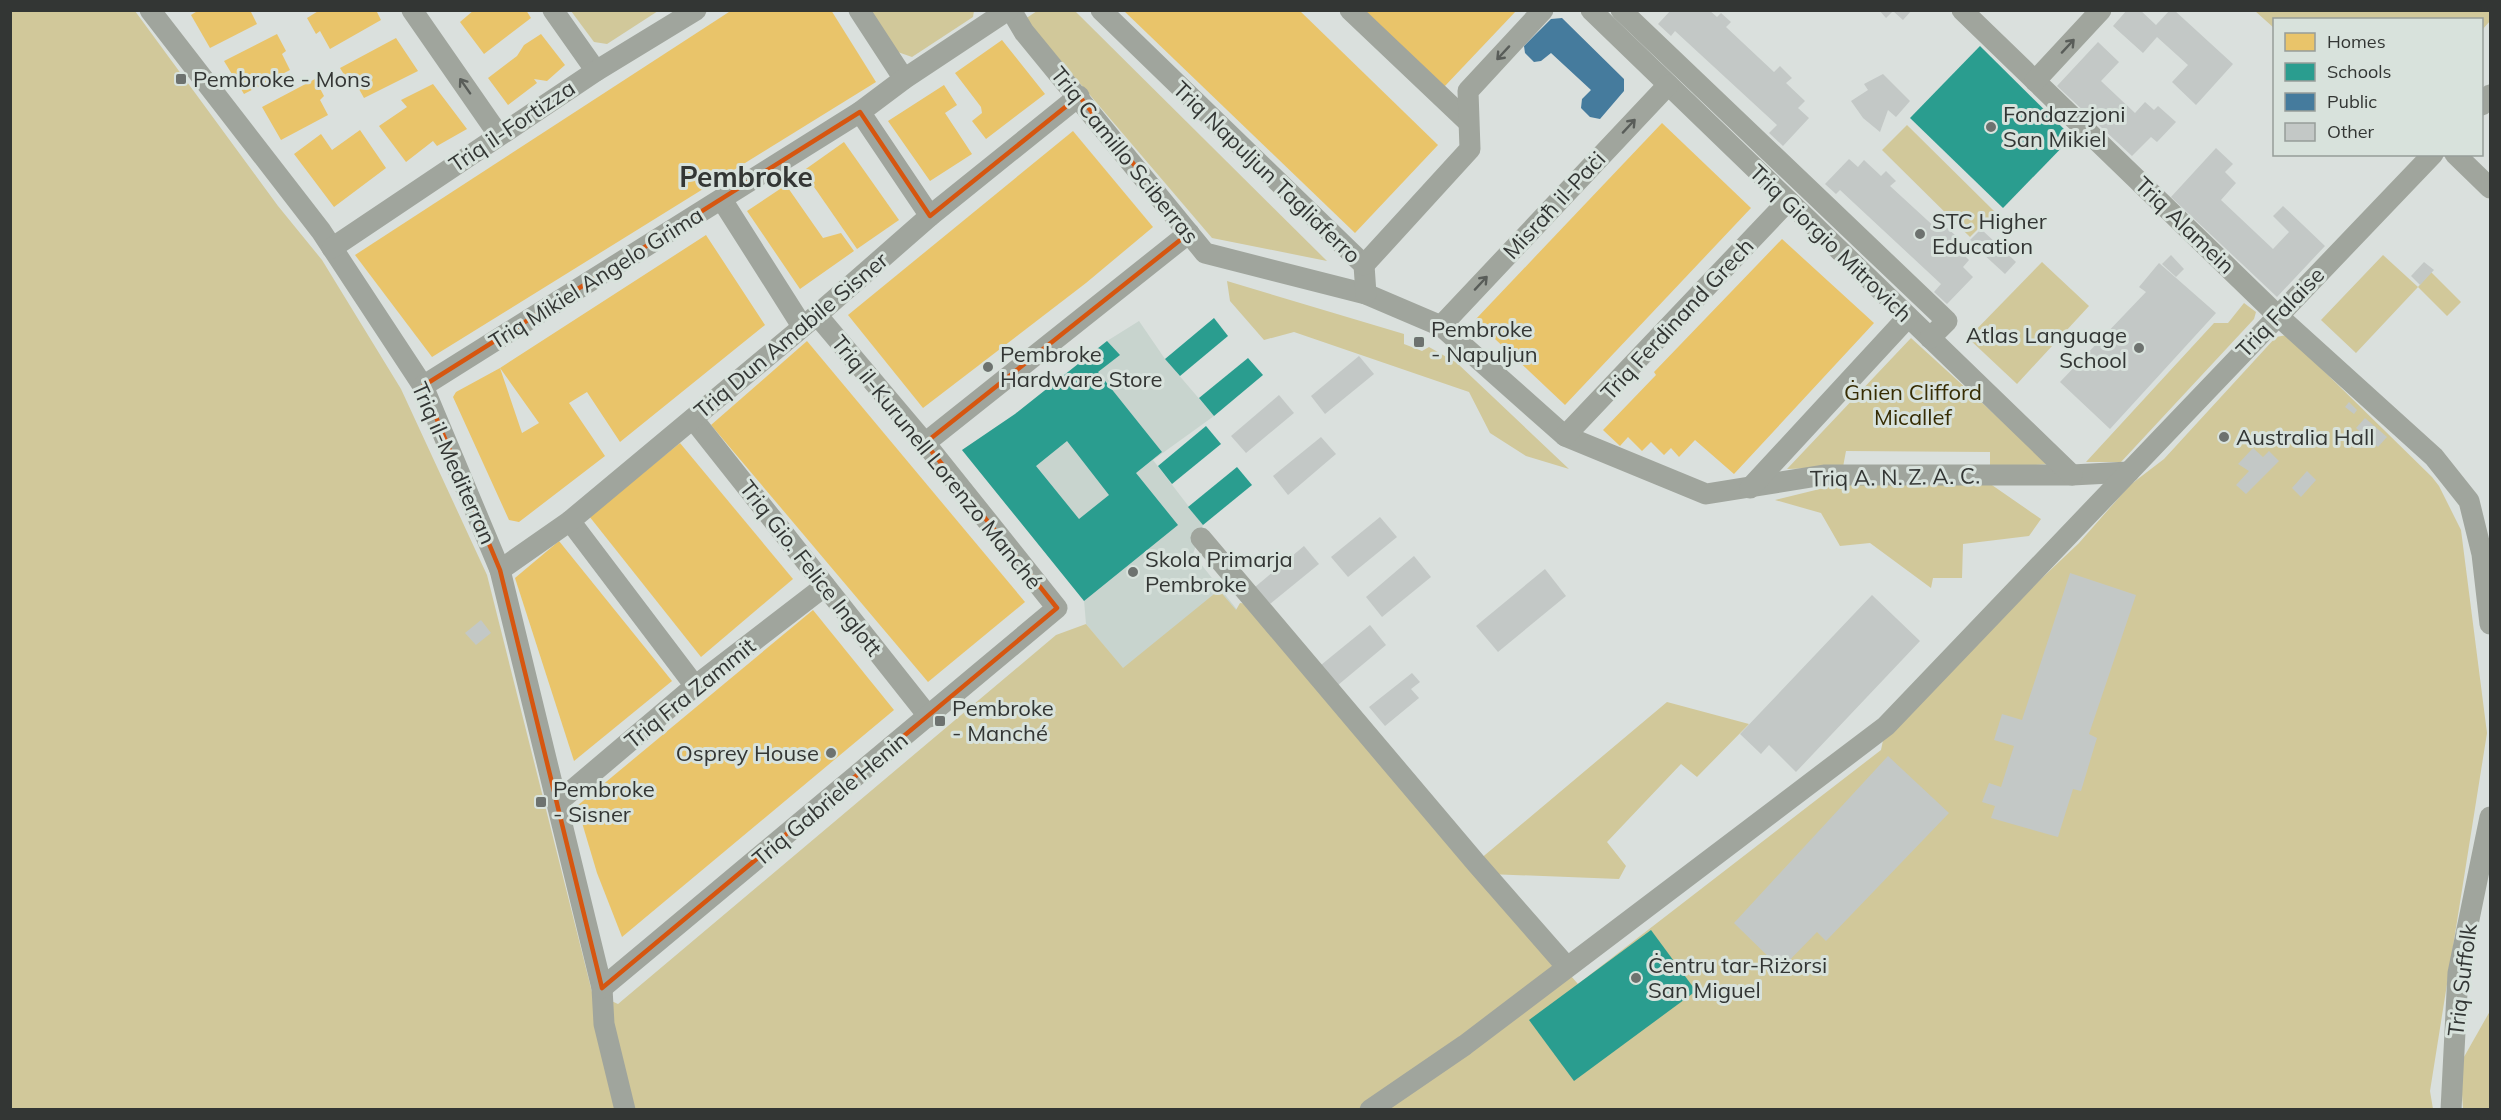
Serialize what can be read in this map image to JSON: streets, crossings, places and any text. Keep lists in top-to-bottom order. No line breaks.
{"streets":{"street":["Triq il-Fortizza","Triq Camillo Sciberras","Triq Napuljun Tagliaferro","Misraħ il-Paċi","Triq Alamein","Triq Giorgio Mitrovich","Triq Mikiel Angelo Grima","Triq Falaise","Triq Ferdinand Grech","Triq Dun Amabile Sisner","Triq il-Kurunell Lorenzo Manché","Triq il-Mediterran","Triq A. N. Z. A. C.","Triq Gio. Felice Inglott","Triq Fra Zammit","Triq Gabriele Henin","Triq Suffolk"]},"crossings":[["Triq il-Fortizza","Triq il-Mediterran"],["Triq Camillo Sciberras","Triq Napuljun Tagliaferro"],["Triq Camillo Sciberras","Triq Mikiel Angelo Grima"],["Triq Camillo Sciberras","Triq Dun Amabile Sisner"],["Triq Napuljun Tagliaferro","Misraħ il-Paċi"],["Triq Napuljun Tagliaferro","Triq Ferdinand Grech"],["Triq Napuljun Tagliaferro","Triq A. N. Z. A. C."],["Misraħ il-Paċi","Triq Giorgio Mitrovich"],["Triq Alamein","Triq Falaise"],["Triq Giorgio Mitrovich","Triq Ferdinand Grech"],["Triq Giorgio Mitrovich","Triq A. N. Z. A. C."],["Triq Mikiel Angelo Grima","Triq il-Kurunell Lorenzo Manché"],["Triq Mikiel Angelo Grima","Triq il-Mediterran"],["Triq Falaise","Triq A. N. Z. A. C."],["Triq Ferdinand Grech","Triq A. N. Z. A. C."],["Triq Dun Amabile Sisner","Triq il-Kurunell Lorenzo Manché"],["Triq Dun Amabile Sisner","Triq il-Mediterran"],["Triq Dun Amabile Sisner","Triq Gio. Felice Inglott"],["Triq il-Kurunell Lorenzo Manché","Triq Gabriele Henin"],["Triq il-Mediterran","Triq Fra Zammit"],["Triq il-Mediterran","Triq Gabriele Henin"],["Triq Gio. Felice Inglott","Triq Fra Zammit"],["Triq Gio. Felice Inglott","Triq Gabriele Henin"]],"districts":["Pembroke"],"parks":["Ġnien Clifford Micallef"],"places":{"transit":["Pembroke - Mons","Pembroke - Napuljun","Pembroke - Manché","Pembroke - Sisner"],"other":["Fondazzjoni San Mikiel","STC Higher Education","Atlas Language School","Pembroke Hardware Store","Australia Hall","Skola Primarja Pembroke","Osprey House","Ċentru tar-Riżorsi San Miguel"]},"legend":["Homes","Schools","Public","Other"]}
